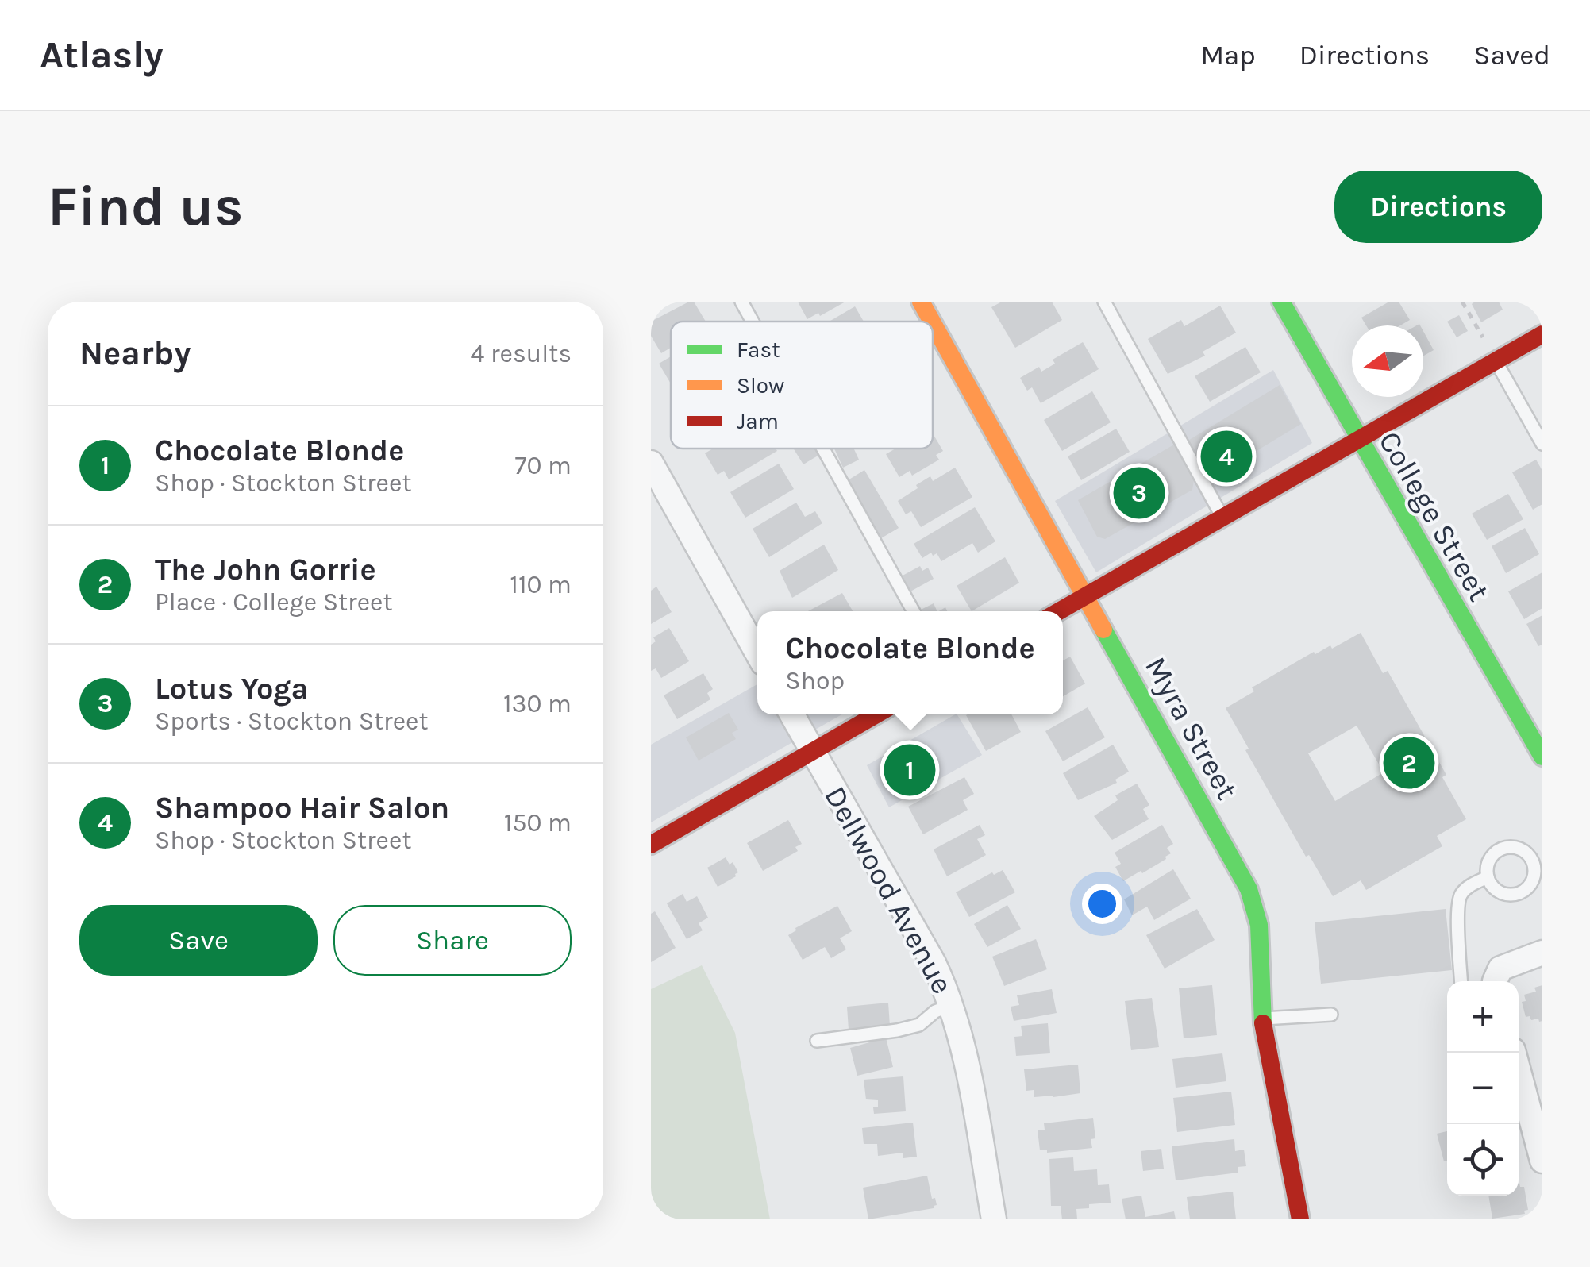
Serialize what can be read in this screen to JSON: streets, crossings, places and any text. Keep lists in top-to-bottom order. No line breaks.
{"streets":{"street":["College Street","Myra Street","Dellwood Avenue"]},"legend":["Fast","Slow","Jam"],"north":"left","page":{"header":"Atlasly","nav":["Map","Directions","Saved"],"buttons":["Directions",["Save","Share"]],"title":"Find us","heading":["Nearby","4 results"],"list":[{"mark":"1","name":"Chocolate Blonde","note":"Shop · Stockton Street","value":"70 m"},{"mark":"2","name":"The John Gorrie","note":"Place · College Street","value":"110 m"},{"mark":"3","name":"Lotus Yoga","note":"Sports · Stockton Street","value":"130 m"},{"mark":"4","name":"Shampoo Hair Salon","note":"Shop · Stockton Street","value":"150 m"}],"pins":["4","3","2","1"],"popup":["Chocolate Blonde","Shop"],"map_buttons":["+","−"]}}
